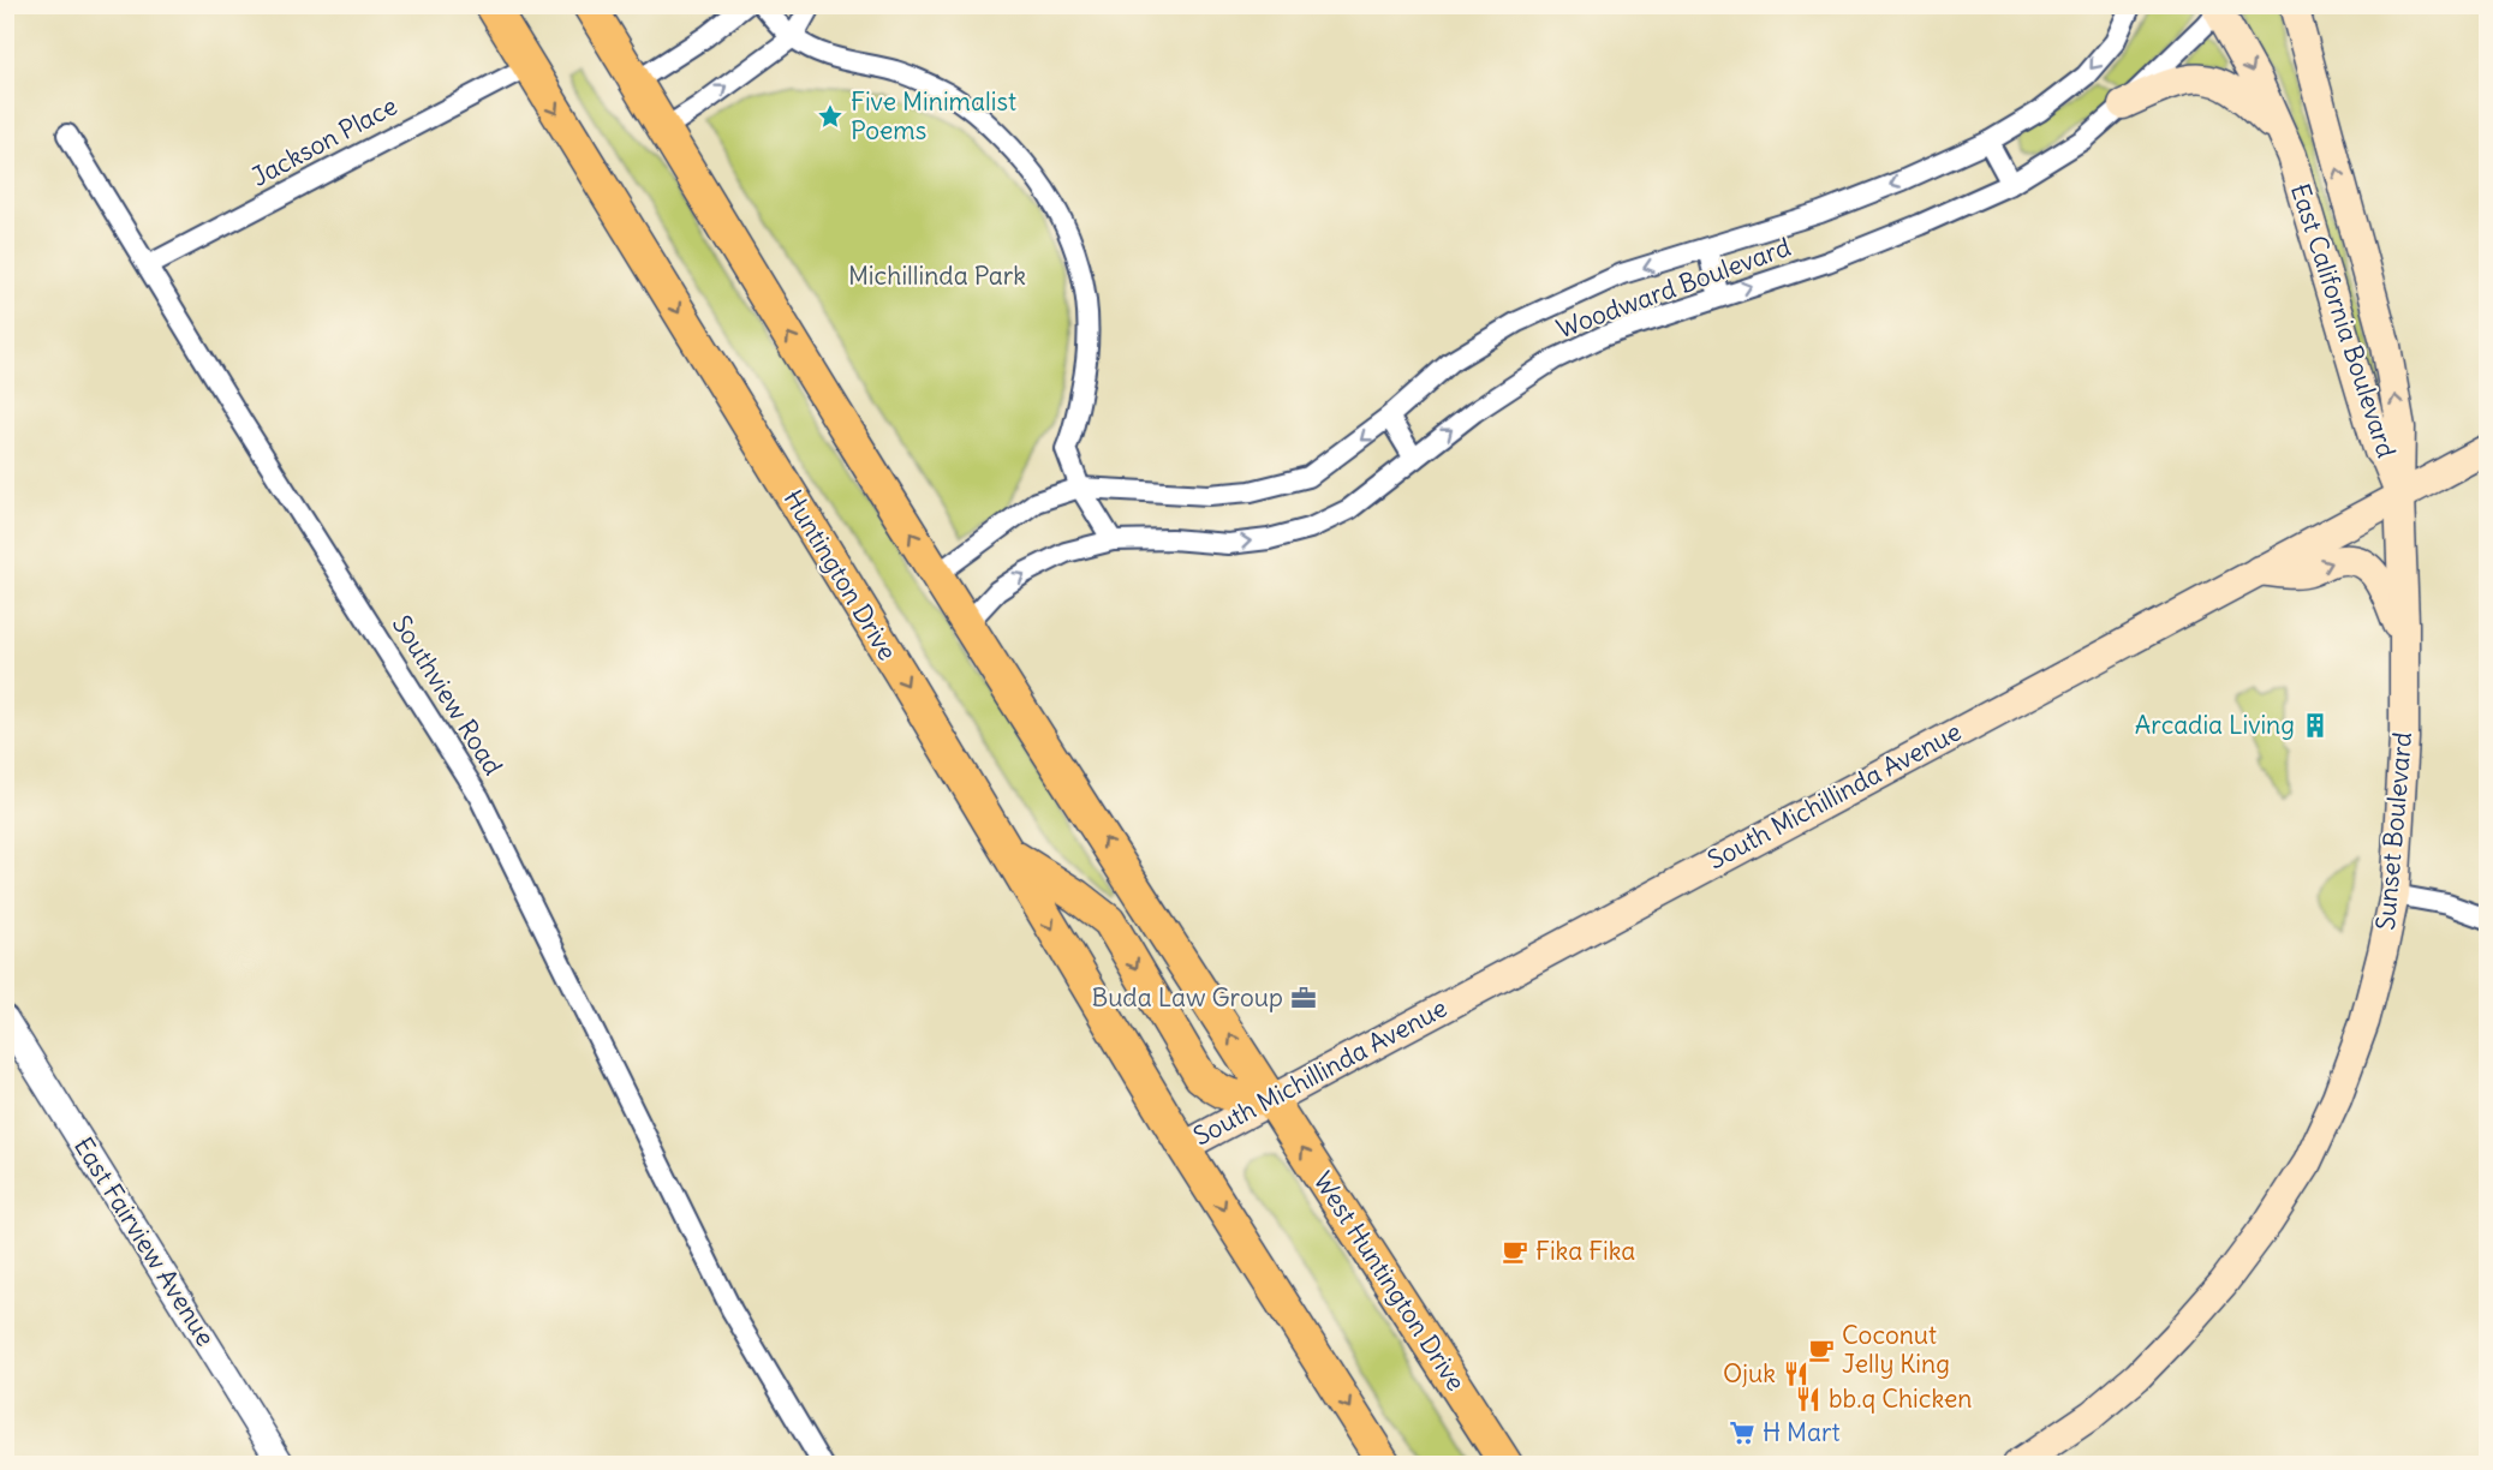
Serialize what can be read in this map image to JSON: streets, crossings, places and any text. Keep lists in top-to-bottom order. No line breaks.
{"streets":{"main road":["East California Boulevard","Huntington Drive","South Michillinda Avenue","Sunset Boulevard","West Huntington Drive"],"street":["Jackson Place","Woodward Boulevard","Southview Road","East Fairview Avenue"]},"crossings":[["Jackson Place","Huntington Drive"],["Jackson Place","Southview Road"],["Woodward Boulevard","East California Boulevard"],["East California Boulevard","South Michillinda Avenue"],["East California Boulevard","Sunset Boulevard"],["Huntington Drive","South Michillinda Avenue"],["South Michillinda Avenue","Sunset Boulevard"],["South Michillinda Avenue","West Huntington Drive"]],"parks":["Michillinda Park"],"places":{"place":["Five Minimalist Poems"],"building":["Arcadia Living"],"office":["Buda Law Group"],"cafe":["Fika Fika","Coconut Jelly King"],"restaurant":["Ojuk","bb.q Chicken"],"supermarket":["H Mart"]}}
